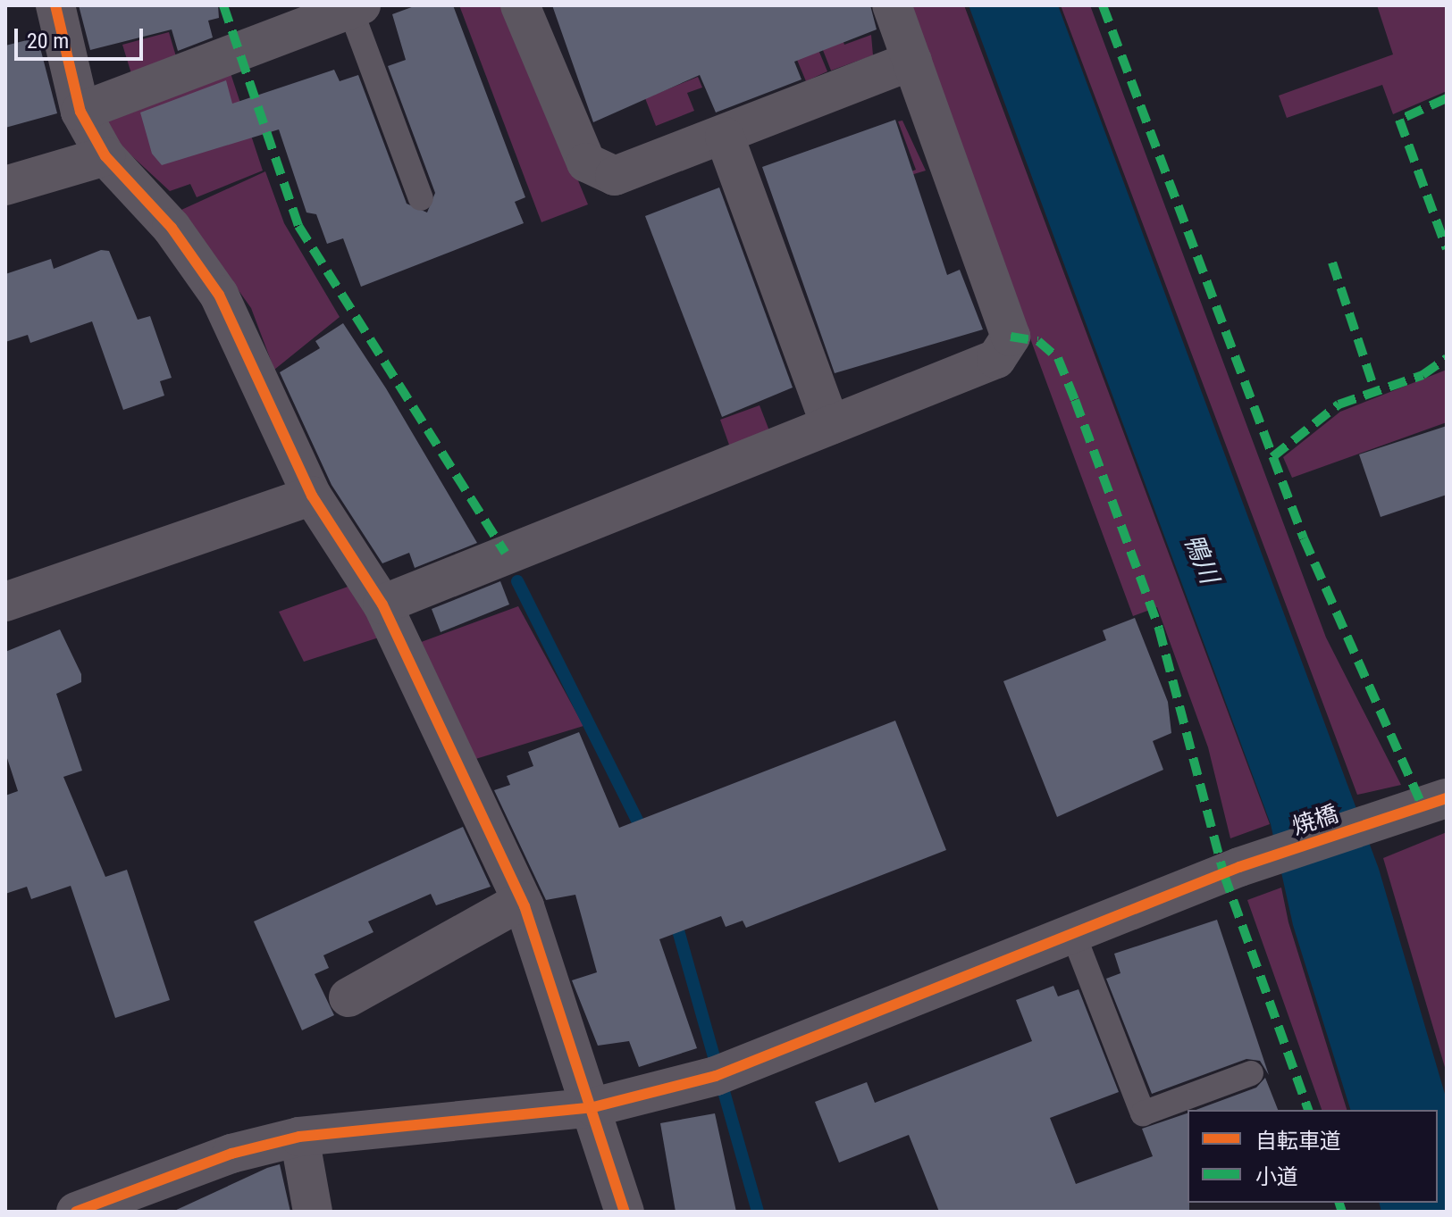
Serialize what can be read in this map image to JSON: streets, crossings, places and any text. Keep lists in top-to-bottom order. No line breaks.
{"streets":{"street":["焼橋"]},"water":["鴨川"],"legend":["自転車道","小道"],"scale_bar":"20 m"}
